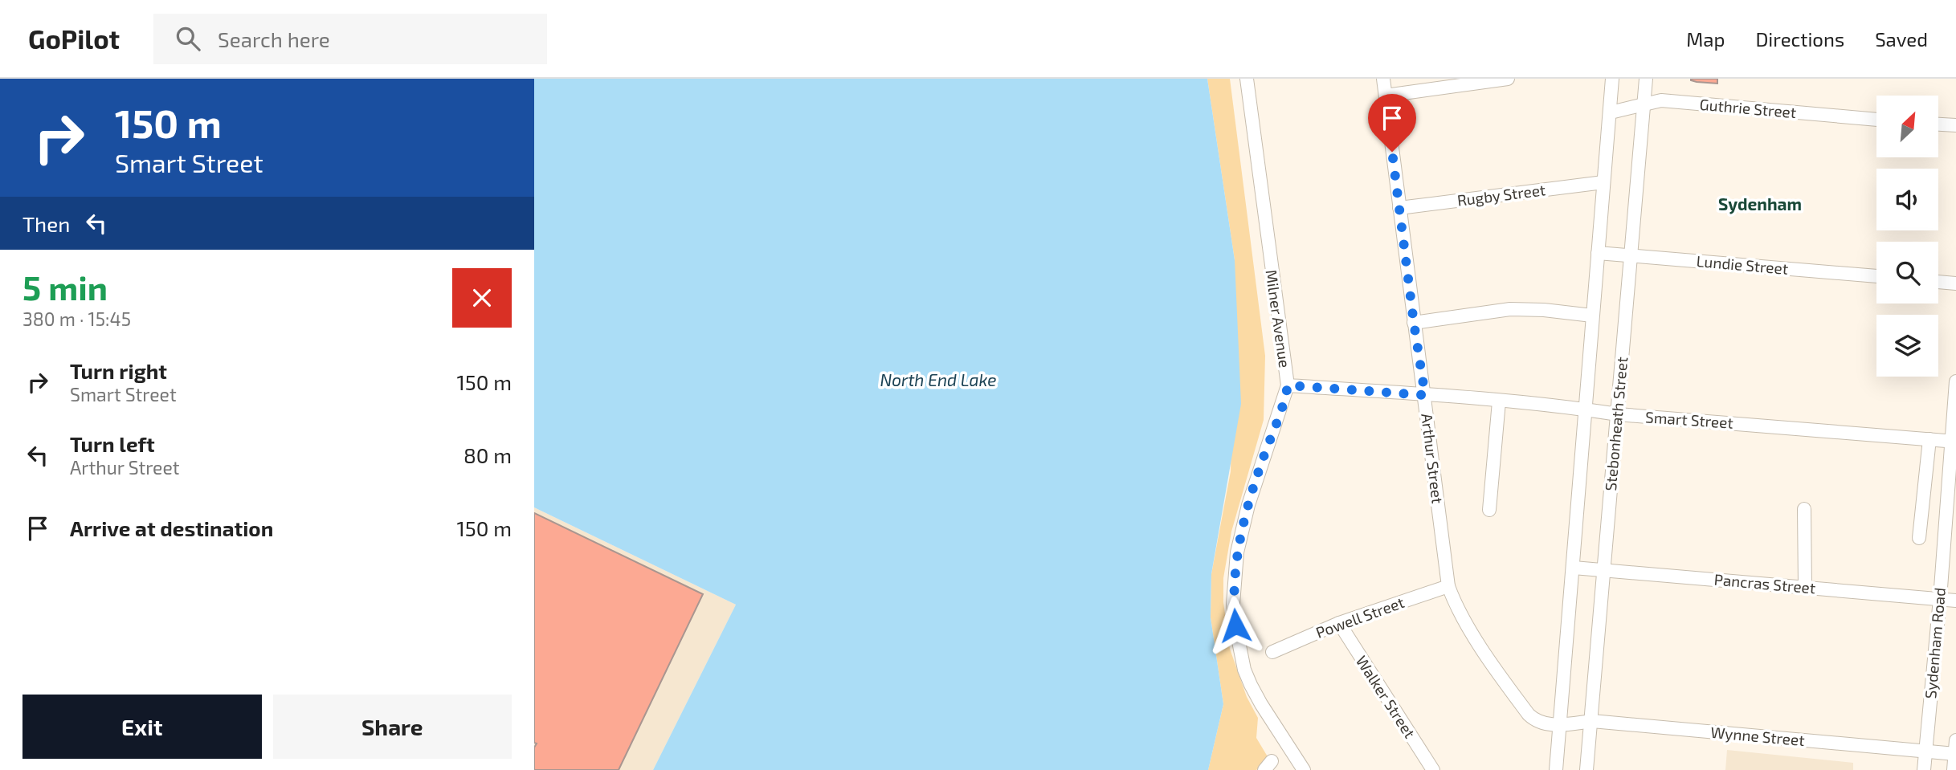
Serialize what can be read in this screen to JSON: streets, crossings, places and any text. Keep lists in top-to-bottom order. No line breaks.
{"streets":{"street":["Guthrie Street","Rugby Street","Lundie Street","Milner Avenue","Smart Street","Stebonheath Street","Arthur Street","Pancras Street","Powell Street","Sydenham Road","Walker Street","Wynne Street"]},"crossings":[["Guthrie Street","Stebonheath Street"],["Rugby Street","Stebonheath Street"],["Rugby Street","Arthur Street"],["Lundie Street","Stebonheath Street"],["Milner Avenue","Smart Street"],["Smart Street","Stebonheath Street"],["Smart Street","Arthur Street"],["Smart Street","Sydenham Road"],["Stebonheath Street","Arthur Street"],["Stebonheath Street","Pancras Street"],["Stebonheath Street","Wynne Street"],["Arthur Street","Powell Street"],["Arthur Street","Wynne Street"],["Pancras Street","Sydenham Road"],["Powell Street","Walker Street"],["Sydenham Road","Wynne Street"]],"districts":["Sydenham"],"water":["North End Lake"],"north":"top right","page":{"header":"GoPilot","search":"Search here","nav":["Map","Directions","Saved"],"turn":["150 m","Smart Street"],"then":"Then","heading":["5 min","380 m · 15:45"],"list":[{"name":"Turn right","note":"Smart Street","value":"150 m"},{"name":"Turn left","note":"Arthur Street","value":"80 m"},{"name":"Arrive at destination","value":"150 m"}],"buttons":["Exit","Share"]}}
